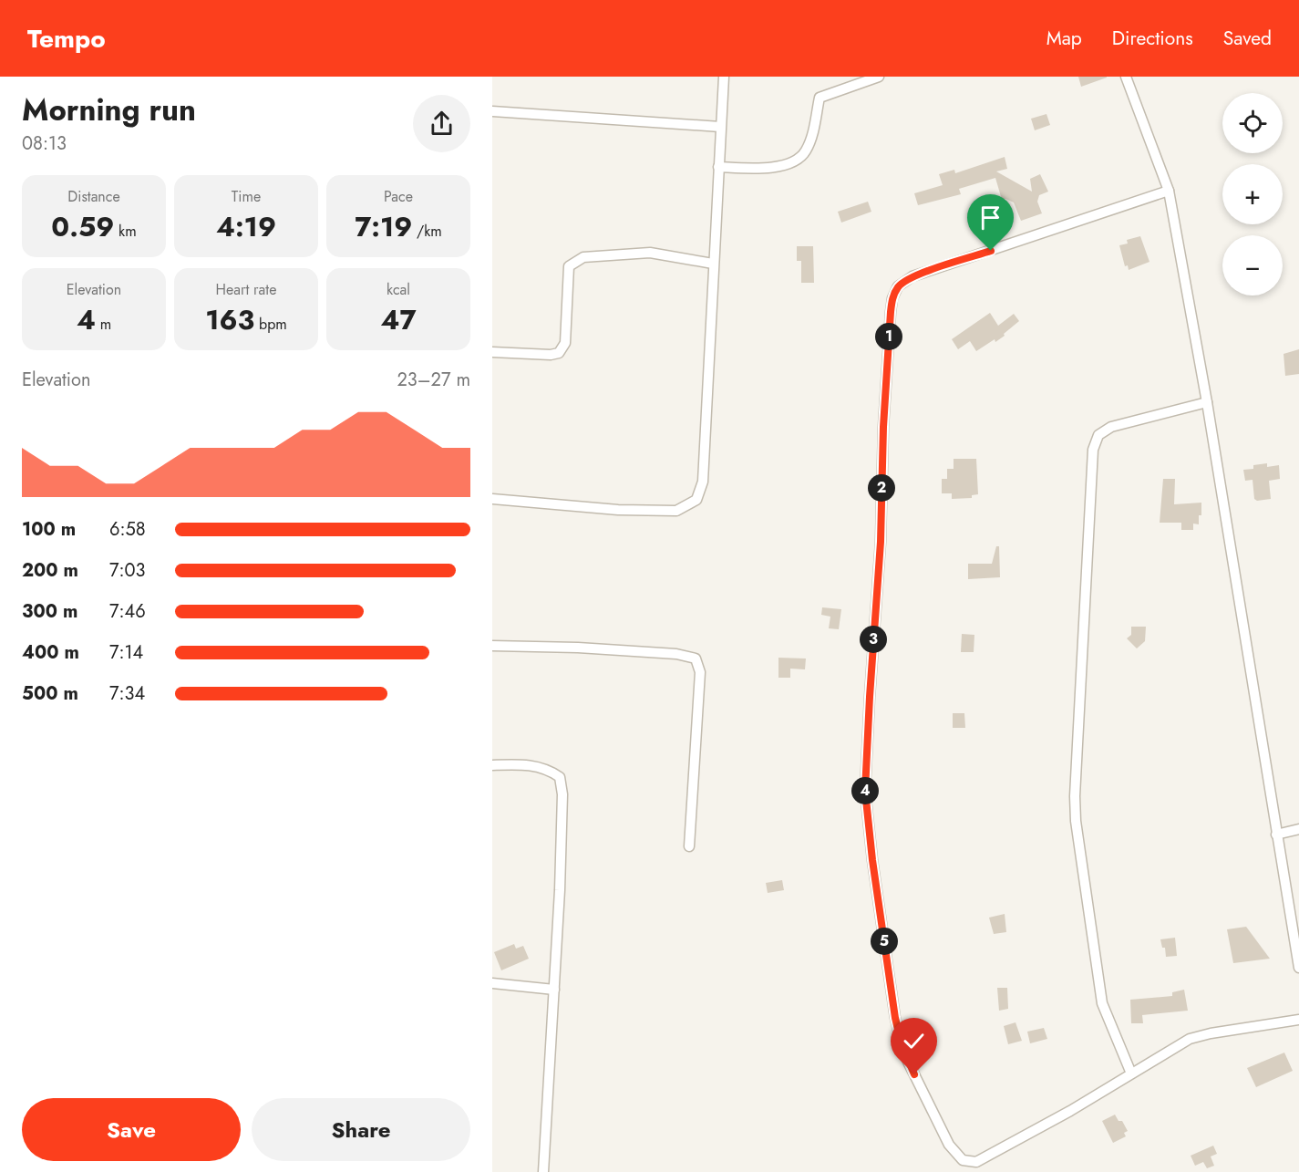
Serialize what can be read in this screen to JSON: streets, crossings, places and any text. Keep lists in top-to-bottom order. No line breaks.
{"page":{"header":"Tempo","nav":["Map","Directions","Saved"],"heading":["Morning run","08:13"],"map_buttons":["+","−"],"stats":[["Distance","0.59 km"],["Time","4:19"],["Pace","7:19 /km"],["Elevation","4 m"],["Heart rate","163 bpm"],["kcal","47"]],"pins":["1","2","3","4","5"],"chart":["Elevation","23–27 m"],"list":[{"name":"100 m","note":"6:58"},{"name":"200 m","note":"7:03"},{"name":"300 m","note":"7:46"},{"name":"400 m","note":"7:14"},{"name":"500 m","note":"7:34"}],"buttons":["Save","Share"]}}
